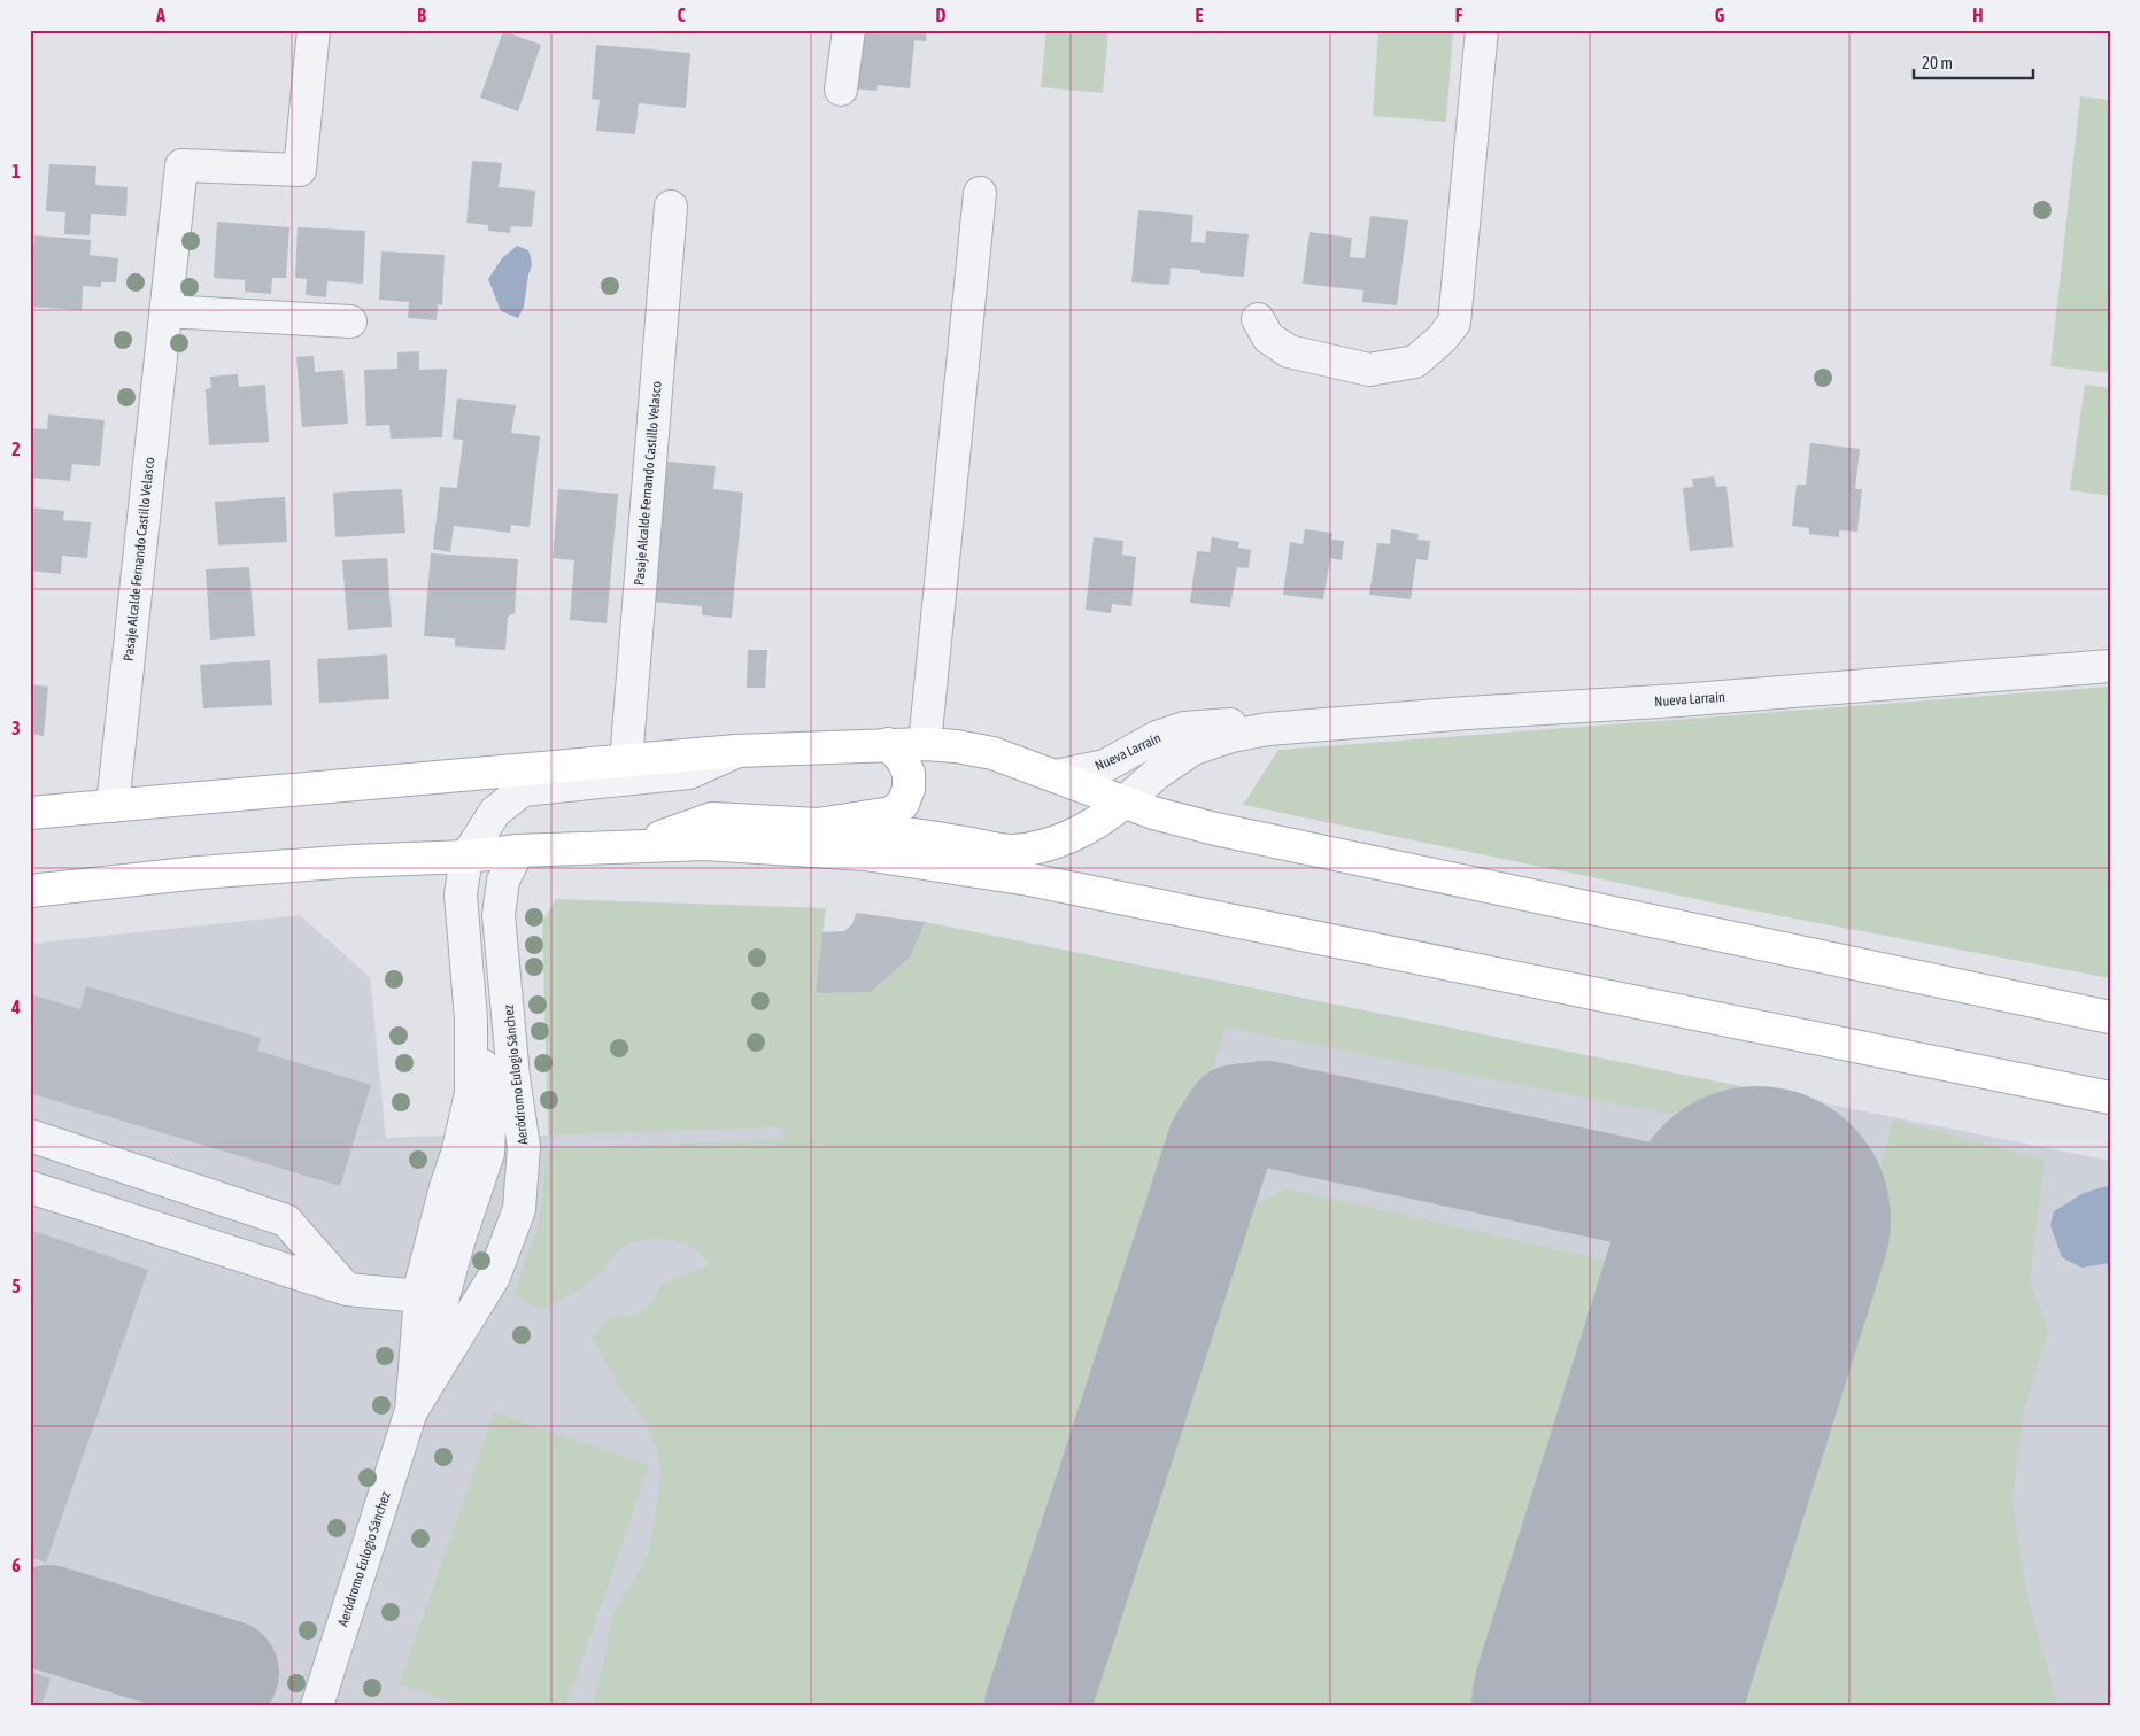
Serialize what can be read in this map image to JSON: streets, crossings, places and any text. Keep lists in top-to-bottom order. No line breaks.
{"streets":{"street":["Pasaje Alcalde Fernando Castillo Velasco","Nueva Larraín","Aeródromo Eulogio Sánchez"]},"scale_bar":"20 m","grid":{"columns":["A","B","C","D","E","F","G","H"],"rows":["1","2","3","4","5","6"]}}
